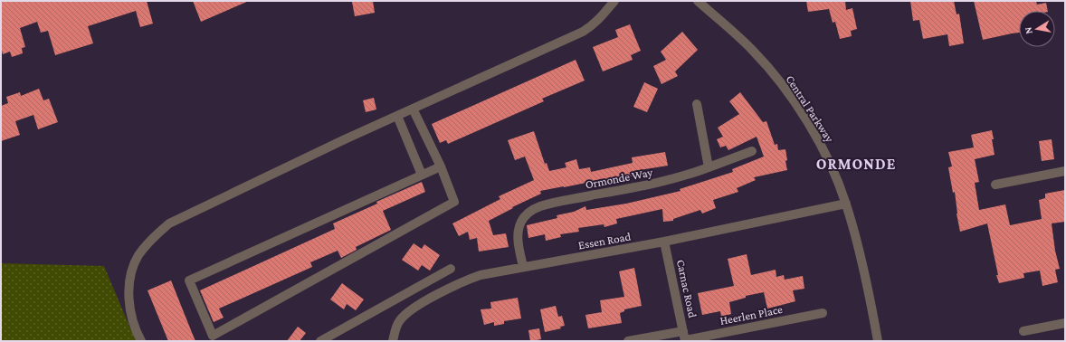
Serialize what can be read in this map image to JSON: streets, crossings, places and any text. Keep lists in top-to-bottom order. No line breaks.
{"streets":{"street":["Central Parkway","Ormonde Way","Essen Road","Carnac Road","Heerlen Place"]},"crossings":[["Central Parkway","Essen Road"],["Ormonde Way","Essen Road"],["Essen Road","Carnac Road"],["Carnac Road","Heerlen Place"]],"districts":["ORMONDE"],"north":"left"}
